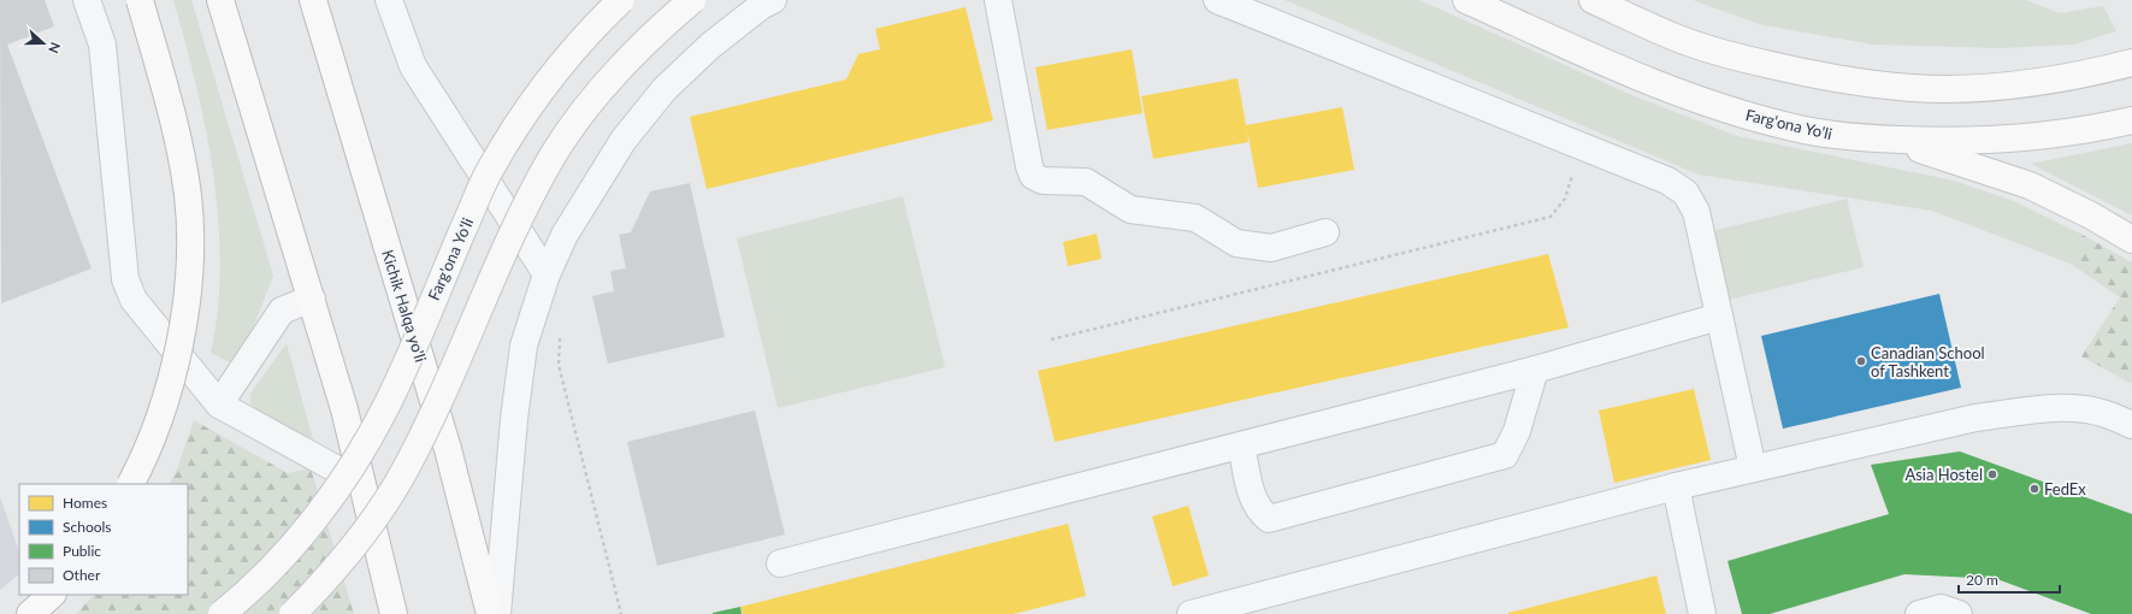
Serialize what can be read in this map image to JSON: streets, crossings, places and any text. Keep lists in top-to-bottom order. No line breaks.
{"streets":{"main road":["Farg'ona Yo'li","Kichik Halqa yo'li"]},"places":["Canadian School of Tashkent","Asia Hostel","FedEx"],"legend":["Homes","Schools","Public","Other"],"scale_bar":"20 m","north":"right"}
